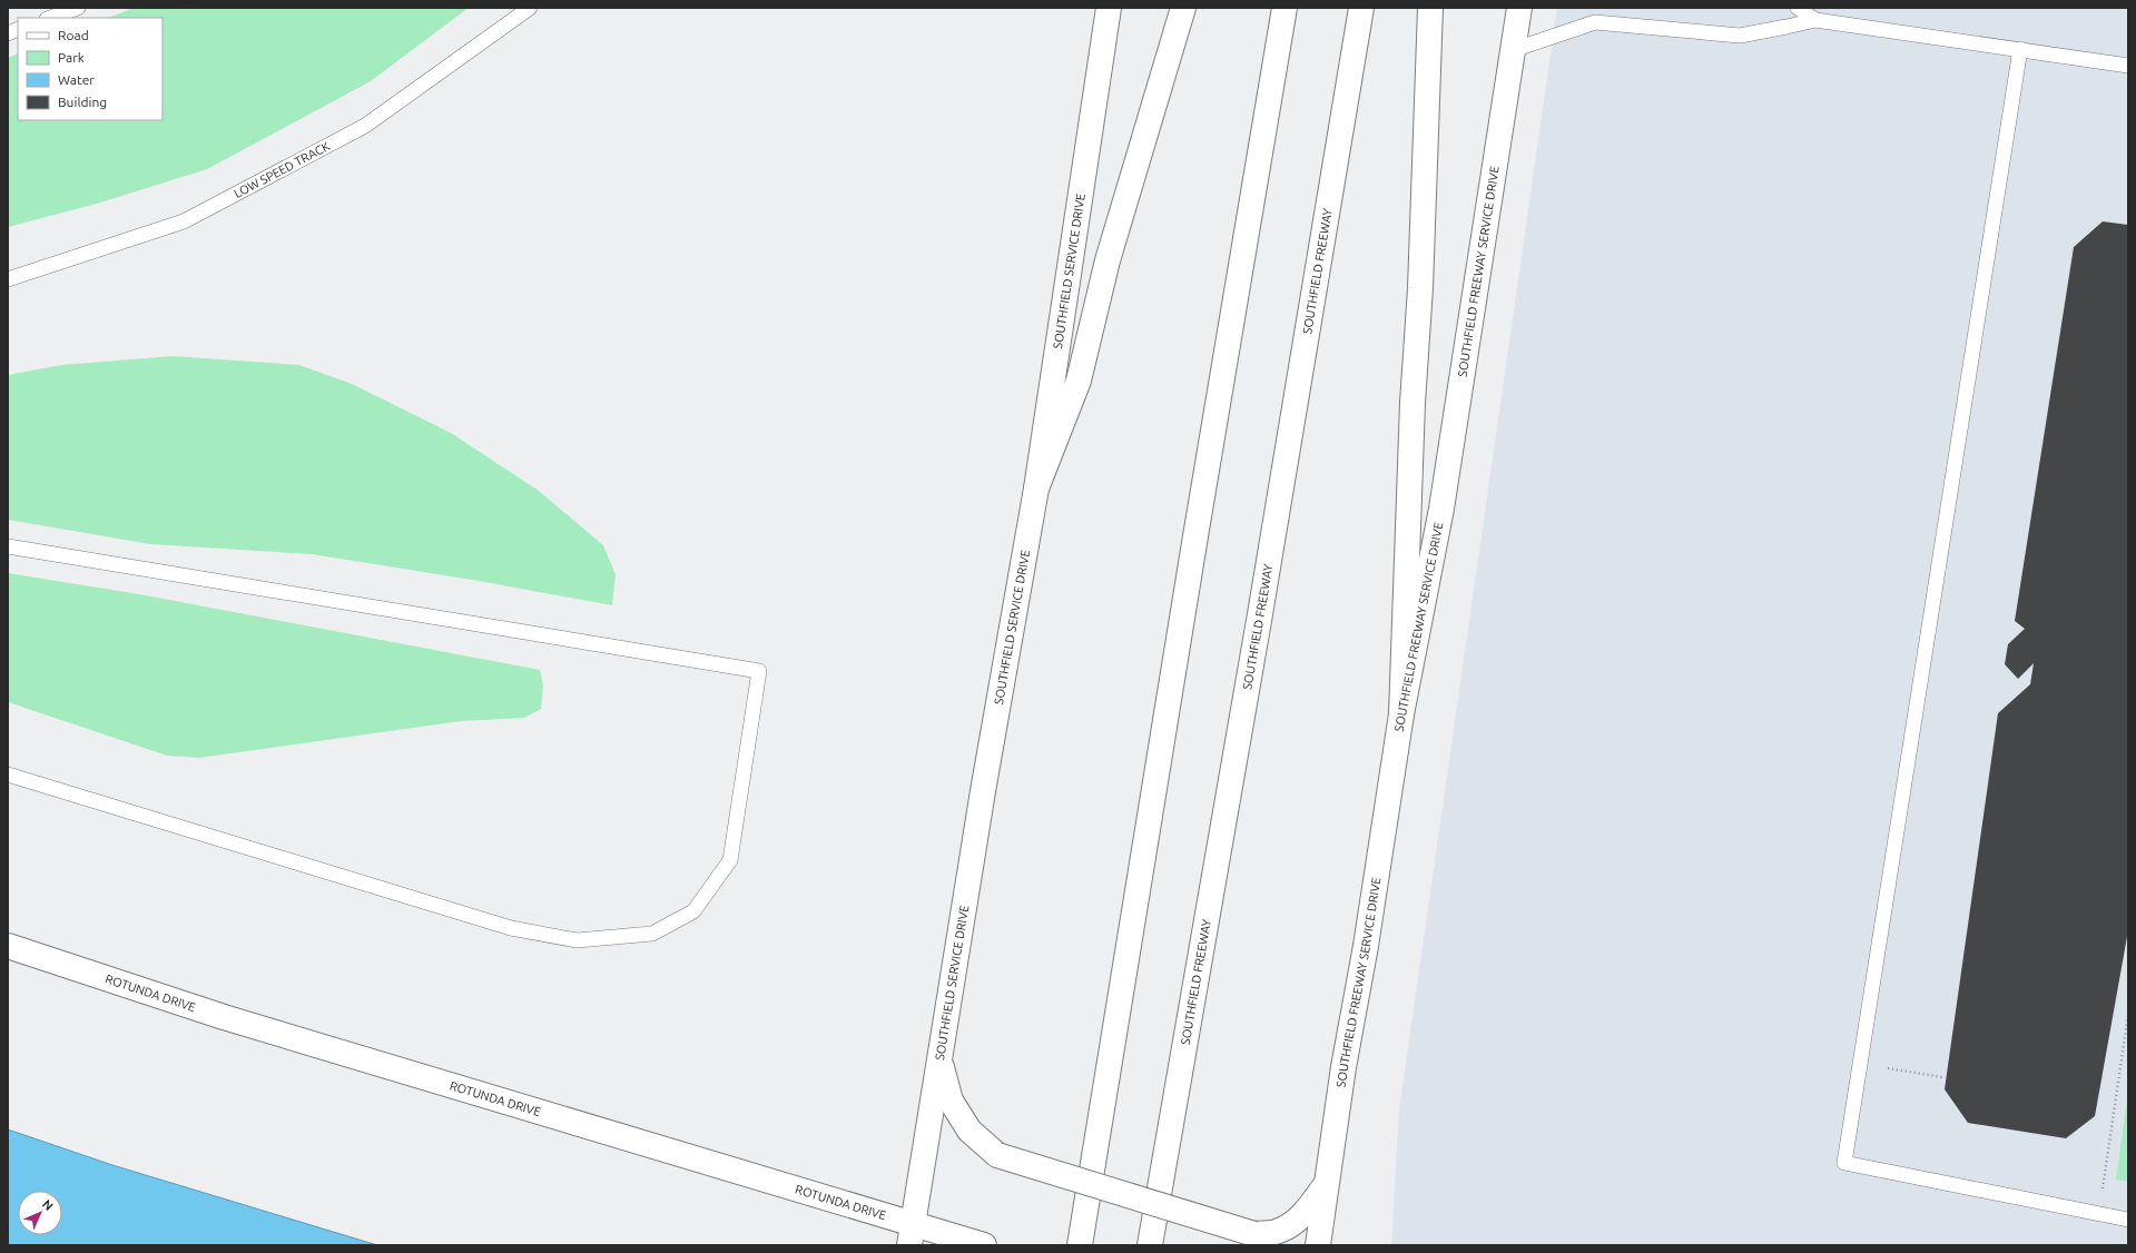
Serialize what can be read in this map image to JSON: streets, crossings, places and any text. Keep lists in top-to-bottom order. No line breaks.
{"streets":{"main road":["SOUTHFIELD SERVICE DRIVE","SOUTHFIELD FREEWAY","SOUTHFIELD FREEWAY SERVICE DRIVE","ROTUNDA DRIVE"],"lane":["LOW SPEED TRACK"]},"crossings":[["SOUTHFIELD SERVICE DRIVE","ROTUNDA DRIVE"]],"legend":["Road","Park","Water","Building"],"north":"top right"}
